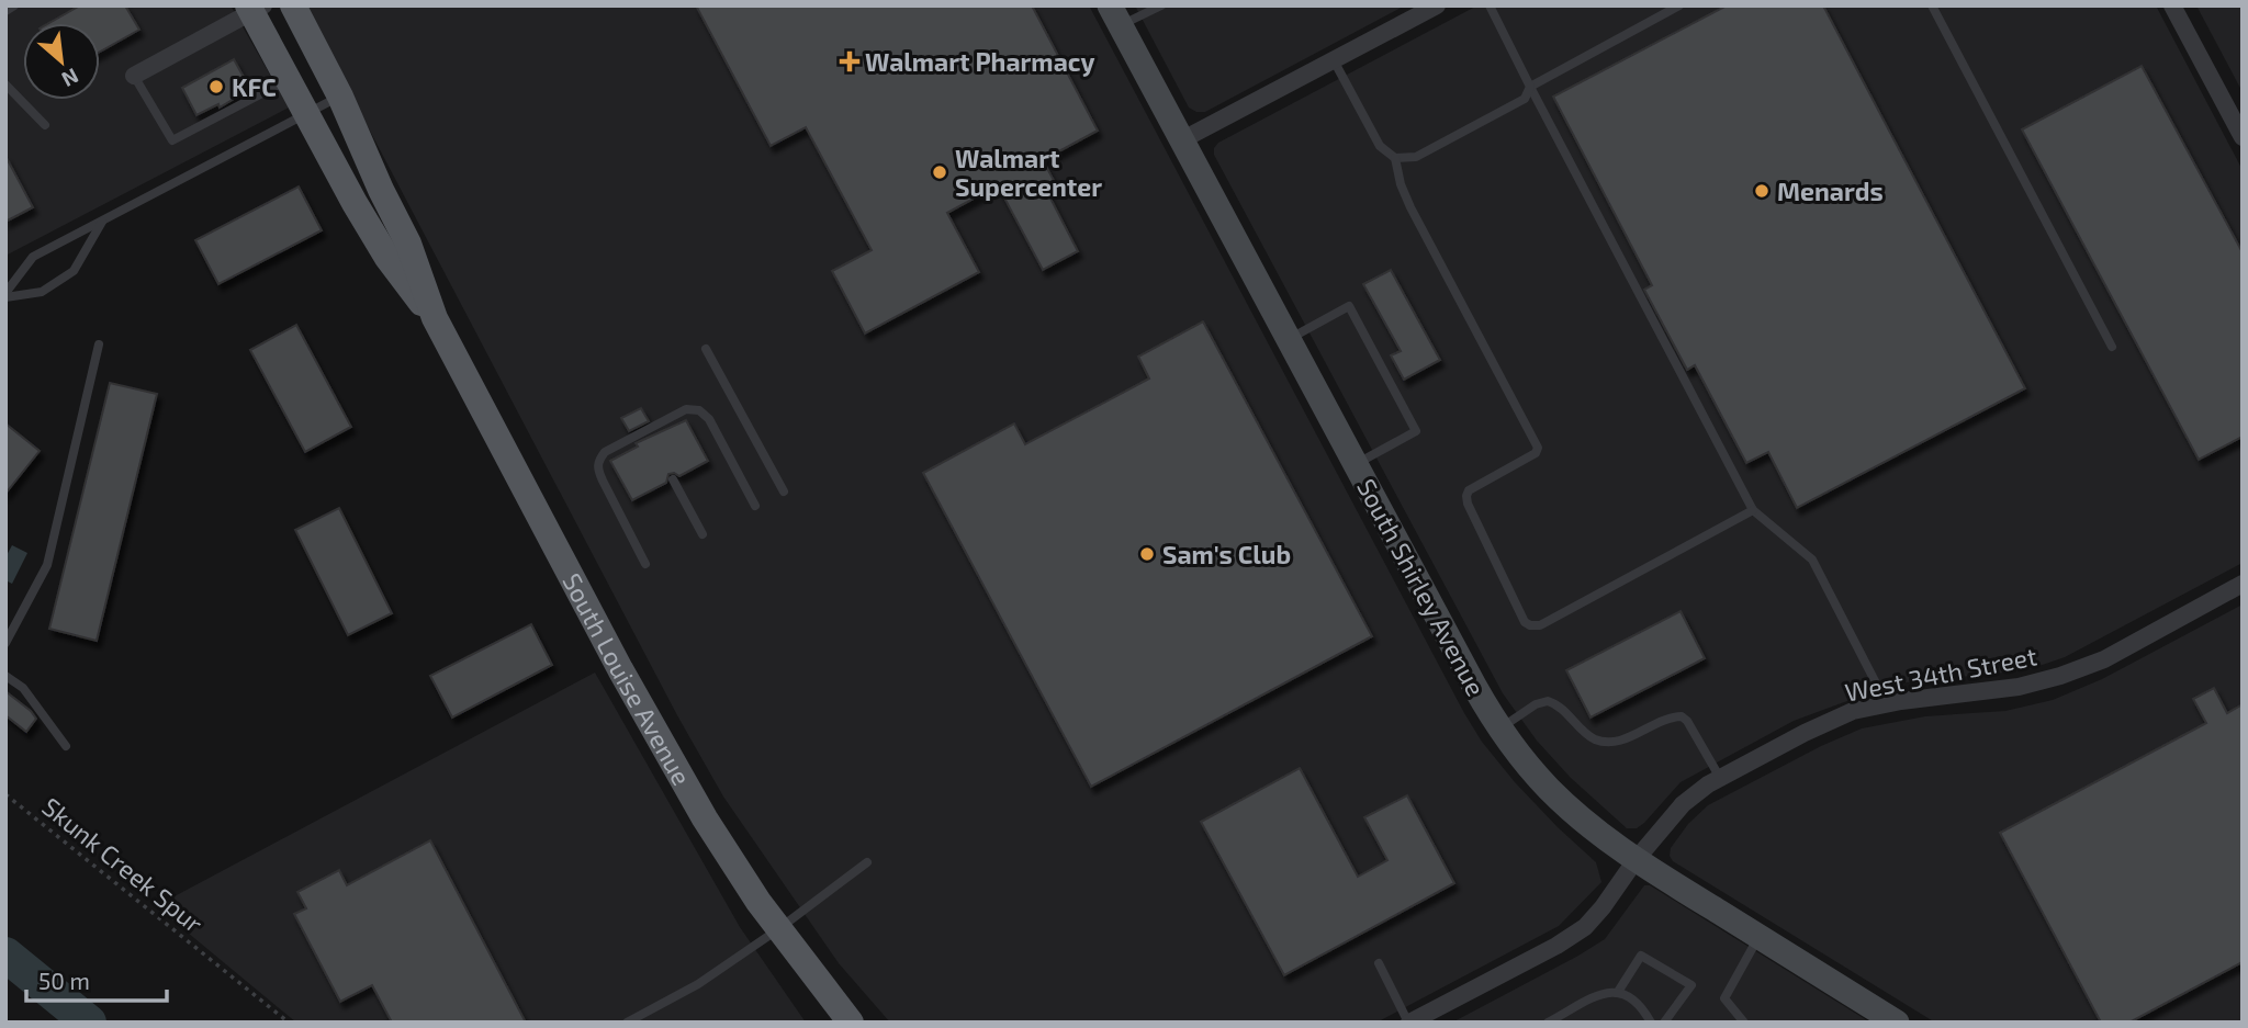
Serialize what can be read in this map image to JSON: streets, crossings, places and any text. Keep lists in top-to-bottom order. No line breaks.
{"streets":{"main road":["South Louise Avenue"],"street":["South Shirley Avenue","West 34th Street"],"path":["Skunk Creek Spur"]},"crossings":[["South Shirley Avenue","West 34th Street"]],"places":{"health":["Walmart Pharmacy"],"other":["KFC","Walmart Supercenter","Menards","Sam's Club"]},"scale_bar":"50 m","north":"bottom right"}
